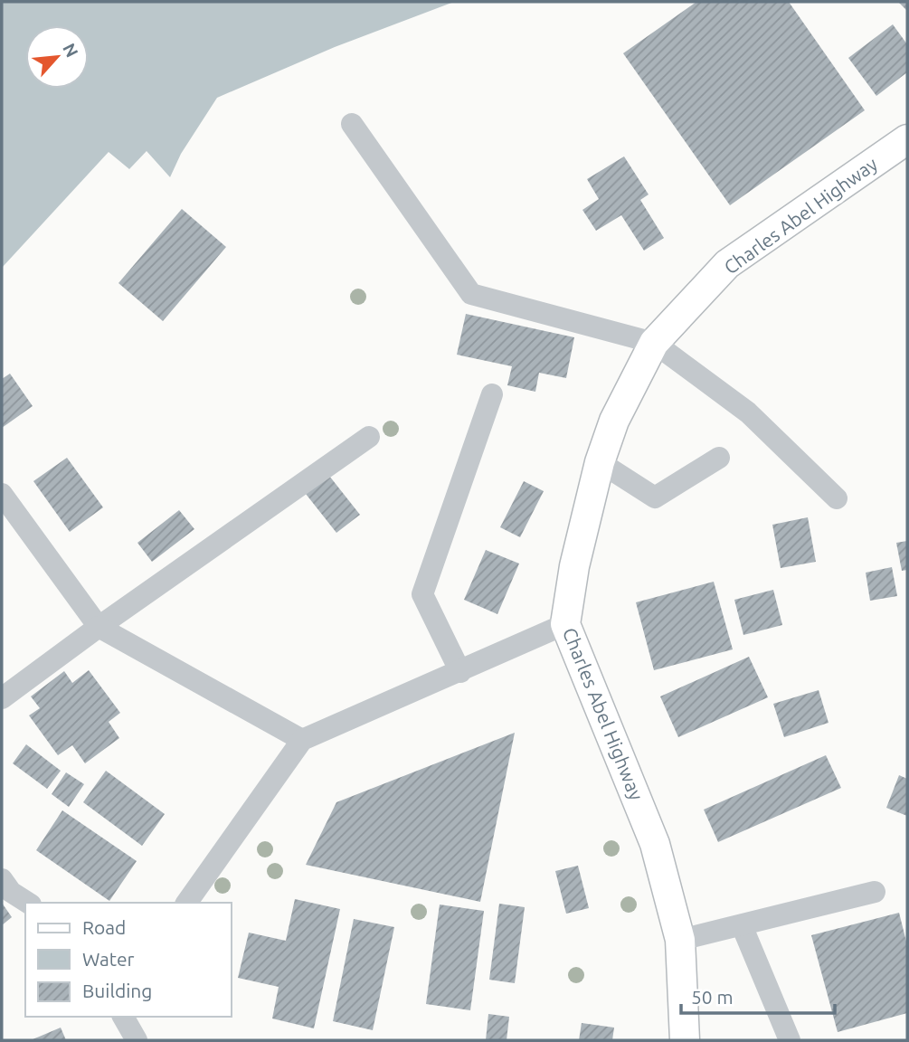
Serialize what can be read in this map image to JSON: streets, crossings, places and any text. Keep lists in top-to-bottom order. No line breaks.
{"streets":{"main road":["Charles Abel Highway"]},"legend":["Road","Water","Building"],"scale_bar":"50 m","north":"top right"}
